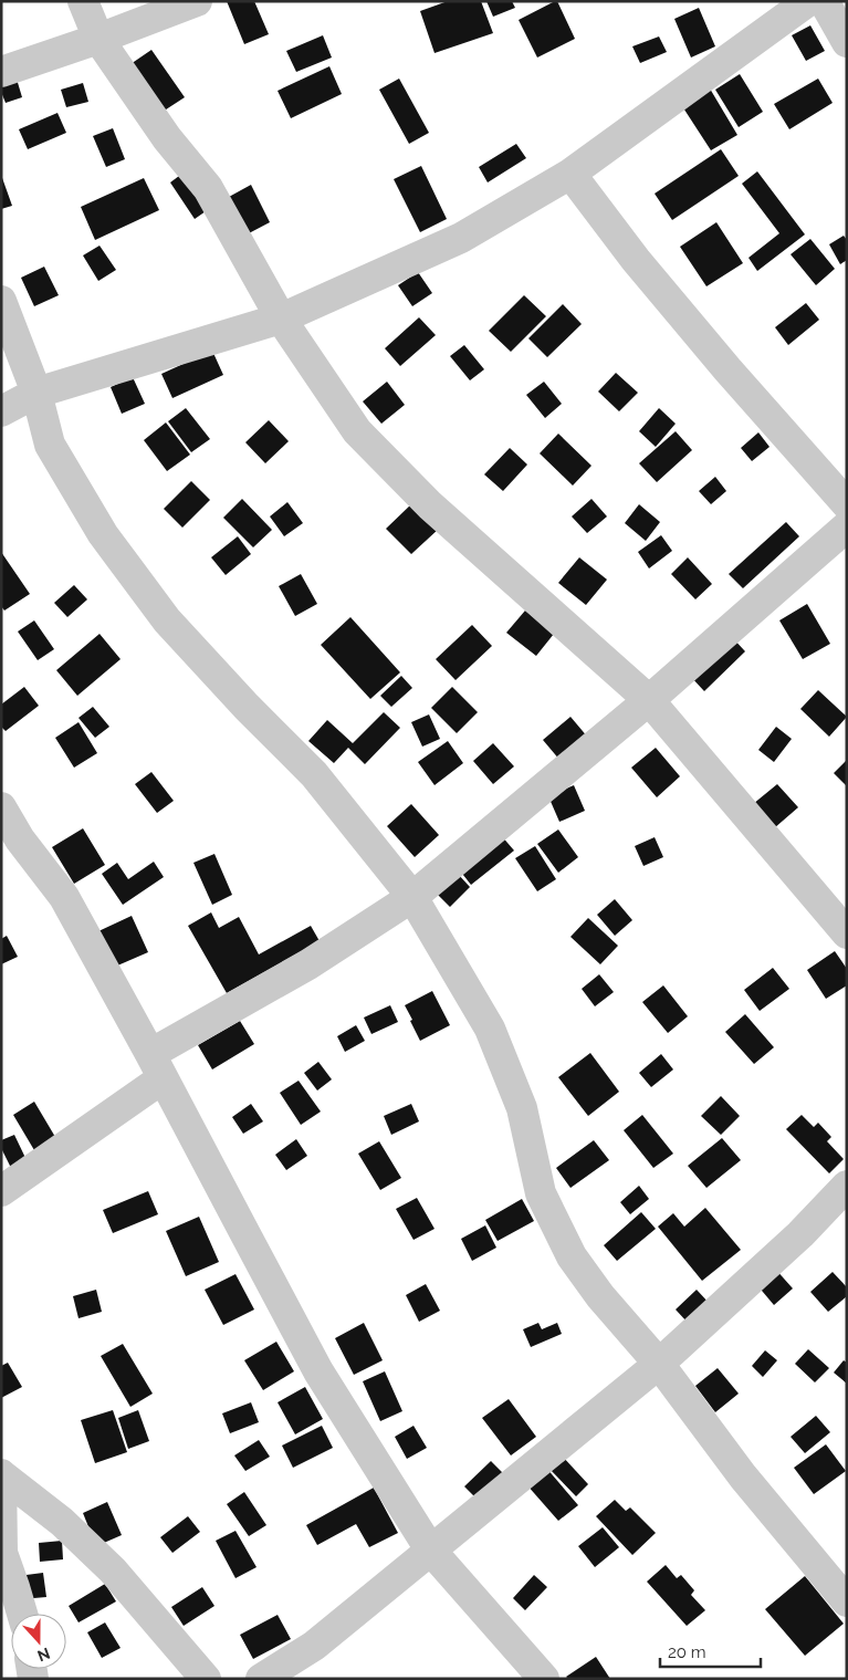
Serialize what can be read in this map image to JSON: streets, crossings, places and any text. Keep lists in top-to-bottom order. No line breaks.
{"scale_bar":"20 m","north":"bottom"}
